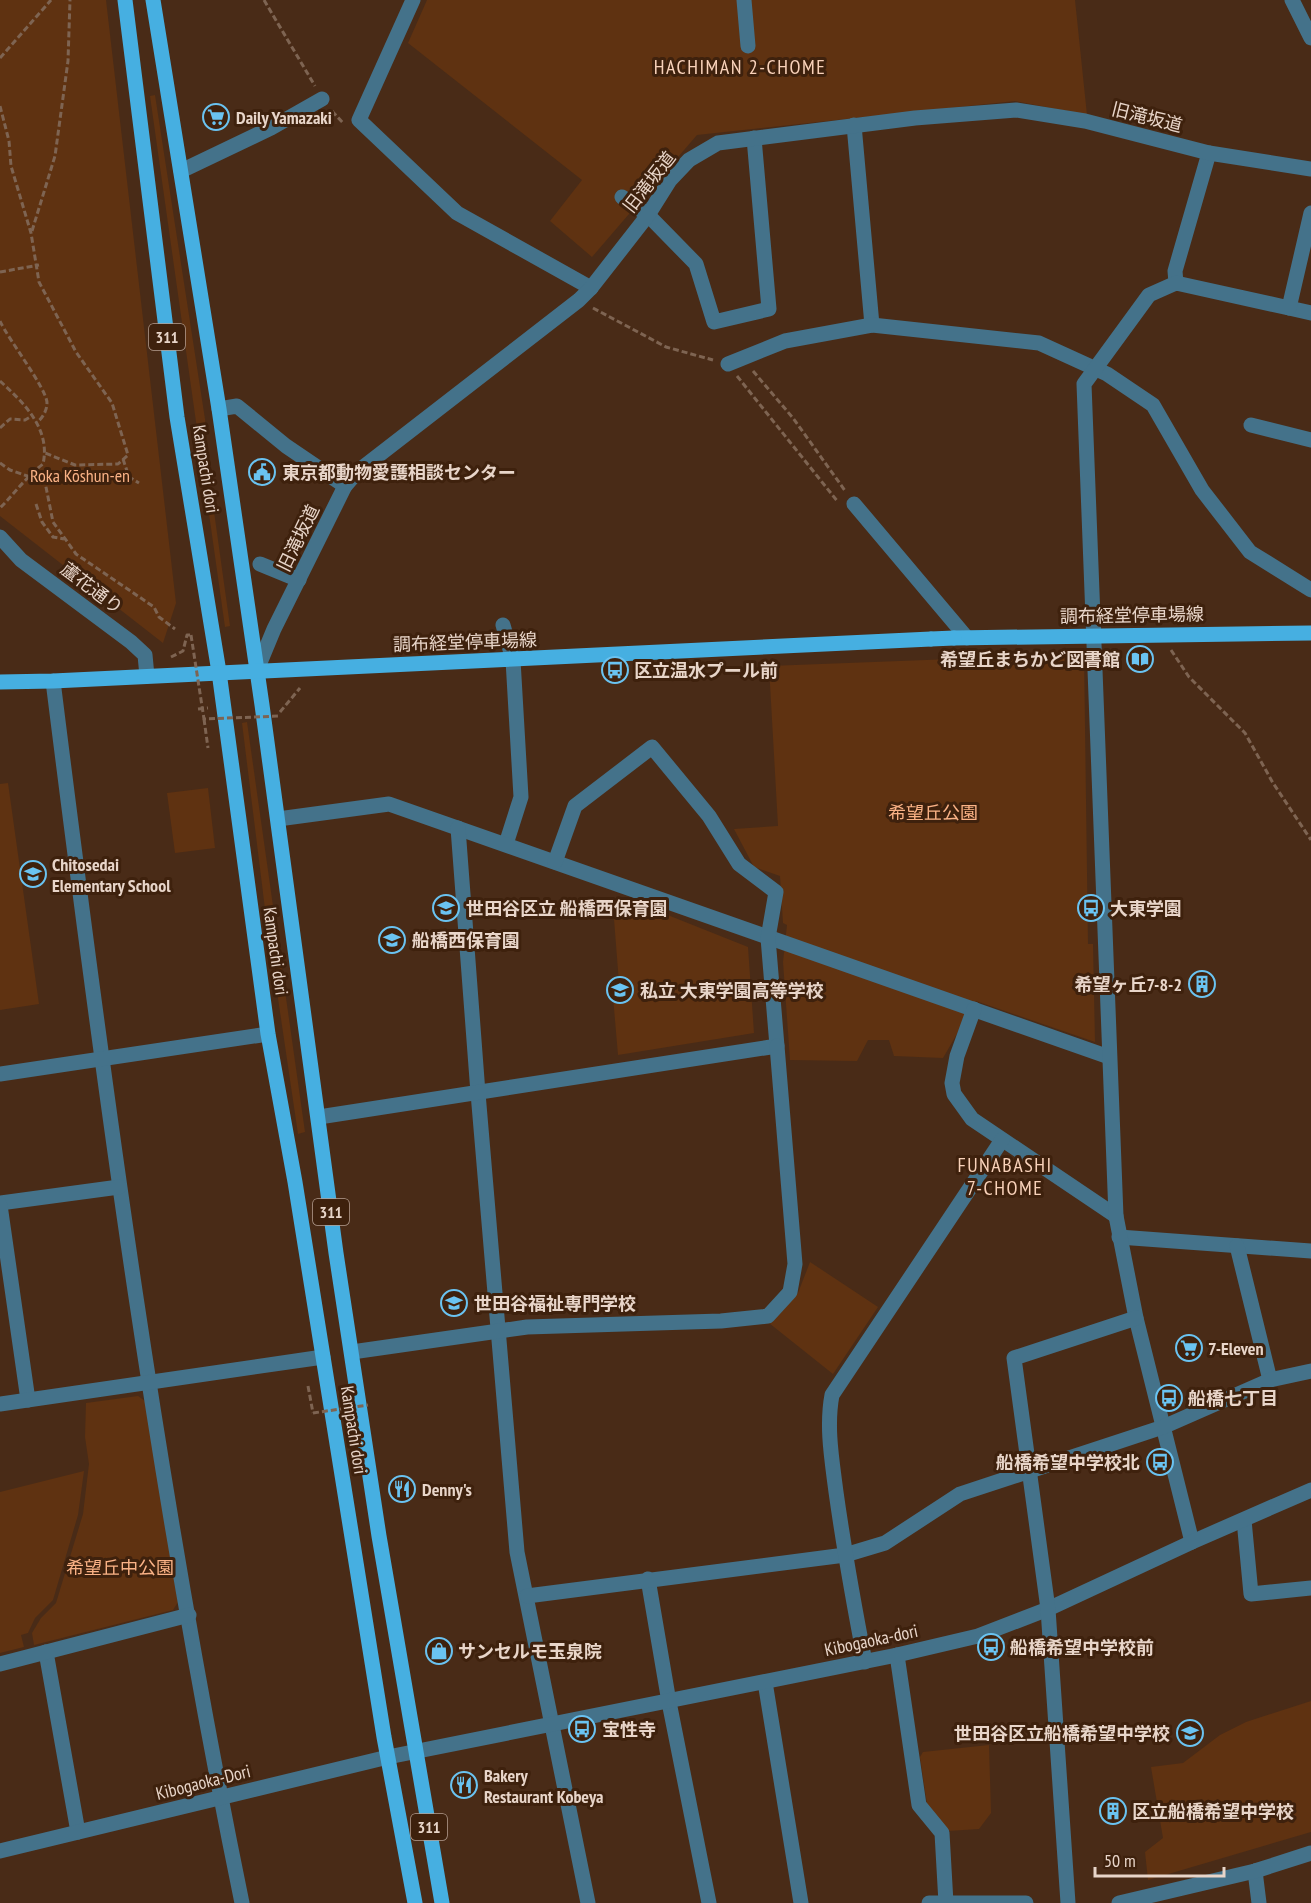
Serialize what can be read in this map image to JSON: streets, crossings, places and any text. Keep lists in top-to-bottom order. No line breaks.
{"streets":{"main road":["311","Kampachi dori","調布経堂停車場線"],"street":["旧滝坂道","蘆花通り","Kibogaoka-dori","Kibogaoka-Dori"]},"crossings":[["旧滝坂道","Kampachi dori"],["旧滝坂道","調布経堂停車場線"],["Kampachi dori","調布経堂停車場線"],["Kampachi dori","Kibogaoka-dori"],["Kampachi dori","Kibogaoka-Dori"],["蘆花通り","調布経堂停車場線"],["Kibogaoka-dori","Kibogaoka-Dori"]],"districts":["HACHIMAN 2-CHOME","FUNABASHI 7-CHOME"],"parks":["Roka Kōshun-en","希望丘公園","希望丘中公園"],"places":{"supermarket":["Daily Yamazaki","7-Eleven"],"public building":["東京都動物愛護相談センター"],"library":["希望丘まちかど図書館"],"bus stop":["区立温水プール前","大東学園","船橋七丁目","船橋希望中学校北","船橋希望中学校前","宝性寺"],"school or university":["Chitosedai Elementary School","世田谷区立 船橋西保育園","船橋西保育園","私立 大東学園高等学校","世田谷福祉専門学校","世田谷区立船橋希望中学校"],"building":["希望ヶ丘7-8-2","区立船橋希望中学校"],"restaurant":["Denny's","Bakery Restaurant Kobeya"],"shop":["サンセルモ玉泉院"]},"scale_bar":"50 m"}
